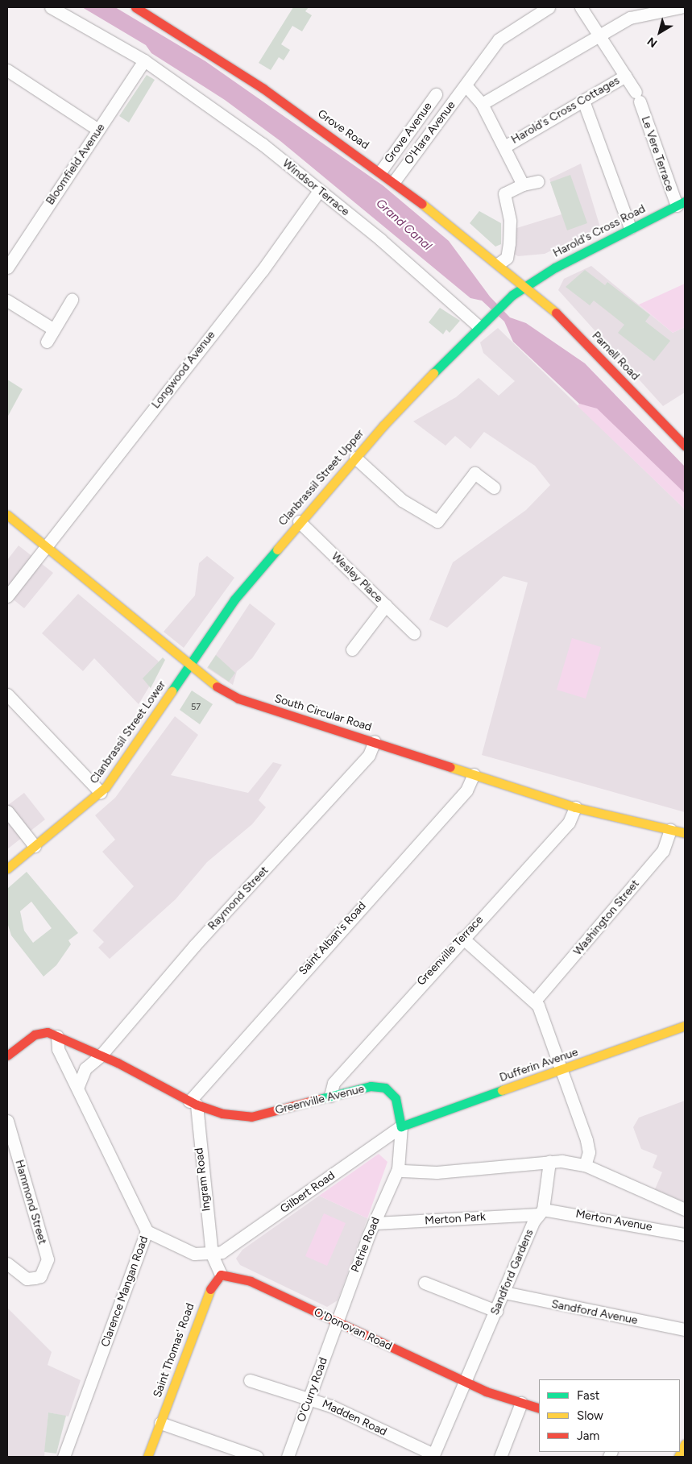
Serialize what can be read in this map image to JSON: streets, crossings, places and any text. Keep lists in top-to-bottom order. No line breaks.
{"streets":{"main road":["Grove Road","Harold's Cross Road","Parnell Road","Clanbrassil Street Upper","South Circular Road","Clanbrassil Street Lower","Dufferin Avenue","Greenville Avenue","O'Donovan Road","Saint Thomas' Road"],"street":["Harold's Cross Cottages","Grove Avenue","O'Hara Avenue","Le Vere Terrace","Bloomfield Avenue","Windsor Terrace","Longwood Avenue","Wesley Place","Raymond Street","Washington Street","Saint Alban's Road","Greenville Terrace","Ingram Road","Gilbert Road","Hammond Street","Merton Park","Merton Avenue","Petrie Road","Sandford Gardens","Clarence Mangan Road","Sandford Avenue","O'Curry Road","Madden Road"]},"crossings":[["Harold's Cross Cottages","O'Hara Avenue"],["Harold's Cross Cottages","Le Vere Terrace"],["Grove Road","Grove Avenue"],["Grove Road","O'Hara Avenue"],["Grove Road","Harold's Cross Road"],["Grove Road","Parnell Road"],["Le Vere Terrace","Harold's Cross Road"],["Bloomfield Avenue","Windsor Terrace"],["Windsor Terrace","Longwood Avenue"],["Windsor Terrace","Clanbrassil Street Upper"],["Harold's Cross Road","Parnell Road"],["Harold's Cross Road","Clanbrassil Street Upper"],["Longwood Avenue","South Circular Road"],["Clanbrassil Street Upper","Wesley Place"],["Clanbrassil Street Upper","South Circular Road"],["Clanbrassil Street Upper","Clanbrassil Street Lower"],["South Circular Road","Clanbrassil Street Lower"],["South Circular Road","Raymond Street"],["South Circular Road","Washington Street"],["South Circular Road","Saint Alban's Road"],["South Circular Road","Greenville Terrace"],["Raymond Street","Greenville Avenue"],["Saint Alban's Road","Greenville Avenue"],["Saint Alban's Road","Ingram Road"],["Greenville Terrace","Greenville Avenue"],["Dufferin Avenue","Greenville Avenue"],["Dufferin Avenue","Gilbert Road"],["Greenville Avenue","Ingram Road"],["Greenville Avenue","Gilbert Road"],["Greenville Avenue","Petrie Road"],["Greenville Avenue","Clarence Mangan Road"],["Ingram Road","Gilbert Road"],["Ingram Road","O'Donovan Road"],["Ingram Road","Saint Thomas' Road"],["Merton Park","Merton Avenue"],["Merton Park","Petrie Road"],["Merton Park","Sandford Gardens"],["Merton Avenue","Sandford Gardens"],["Petrie Road","O'Donovan Road"],["Petrie Road","O'Curry Road"],["Sandford Gardens","Sandford Avenue"],["Sandford Gardens","O'Donovan Road"],["Sandford Gardens","Madden Road"],["O'Donovan Road","Saint Thomas' Road"],["O'Donovan Road","O'Curry Road"],["O'Curry Road","Madden Road"]],"water":["Grand Canal"],"house_numbers":["57"],"legend":["Fast","Slow","Jam"],"north":"bottom left"}
